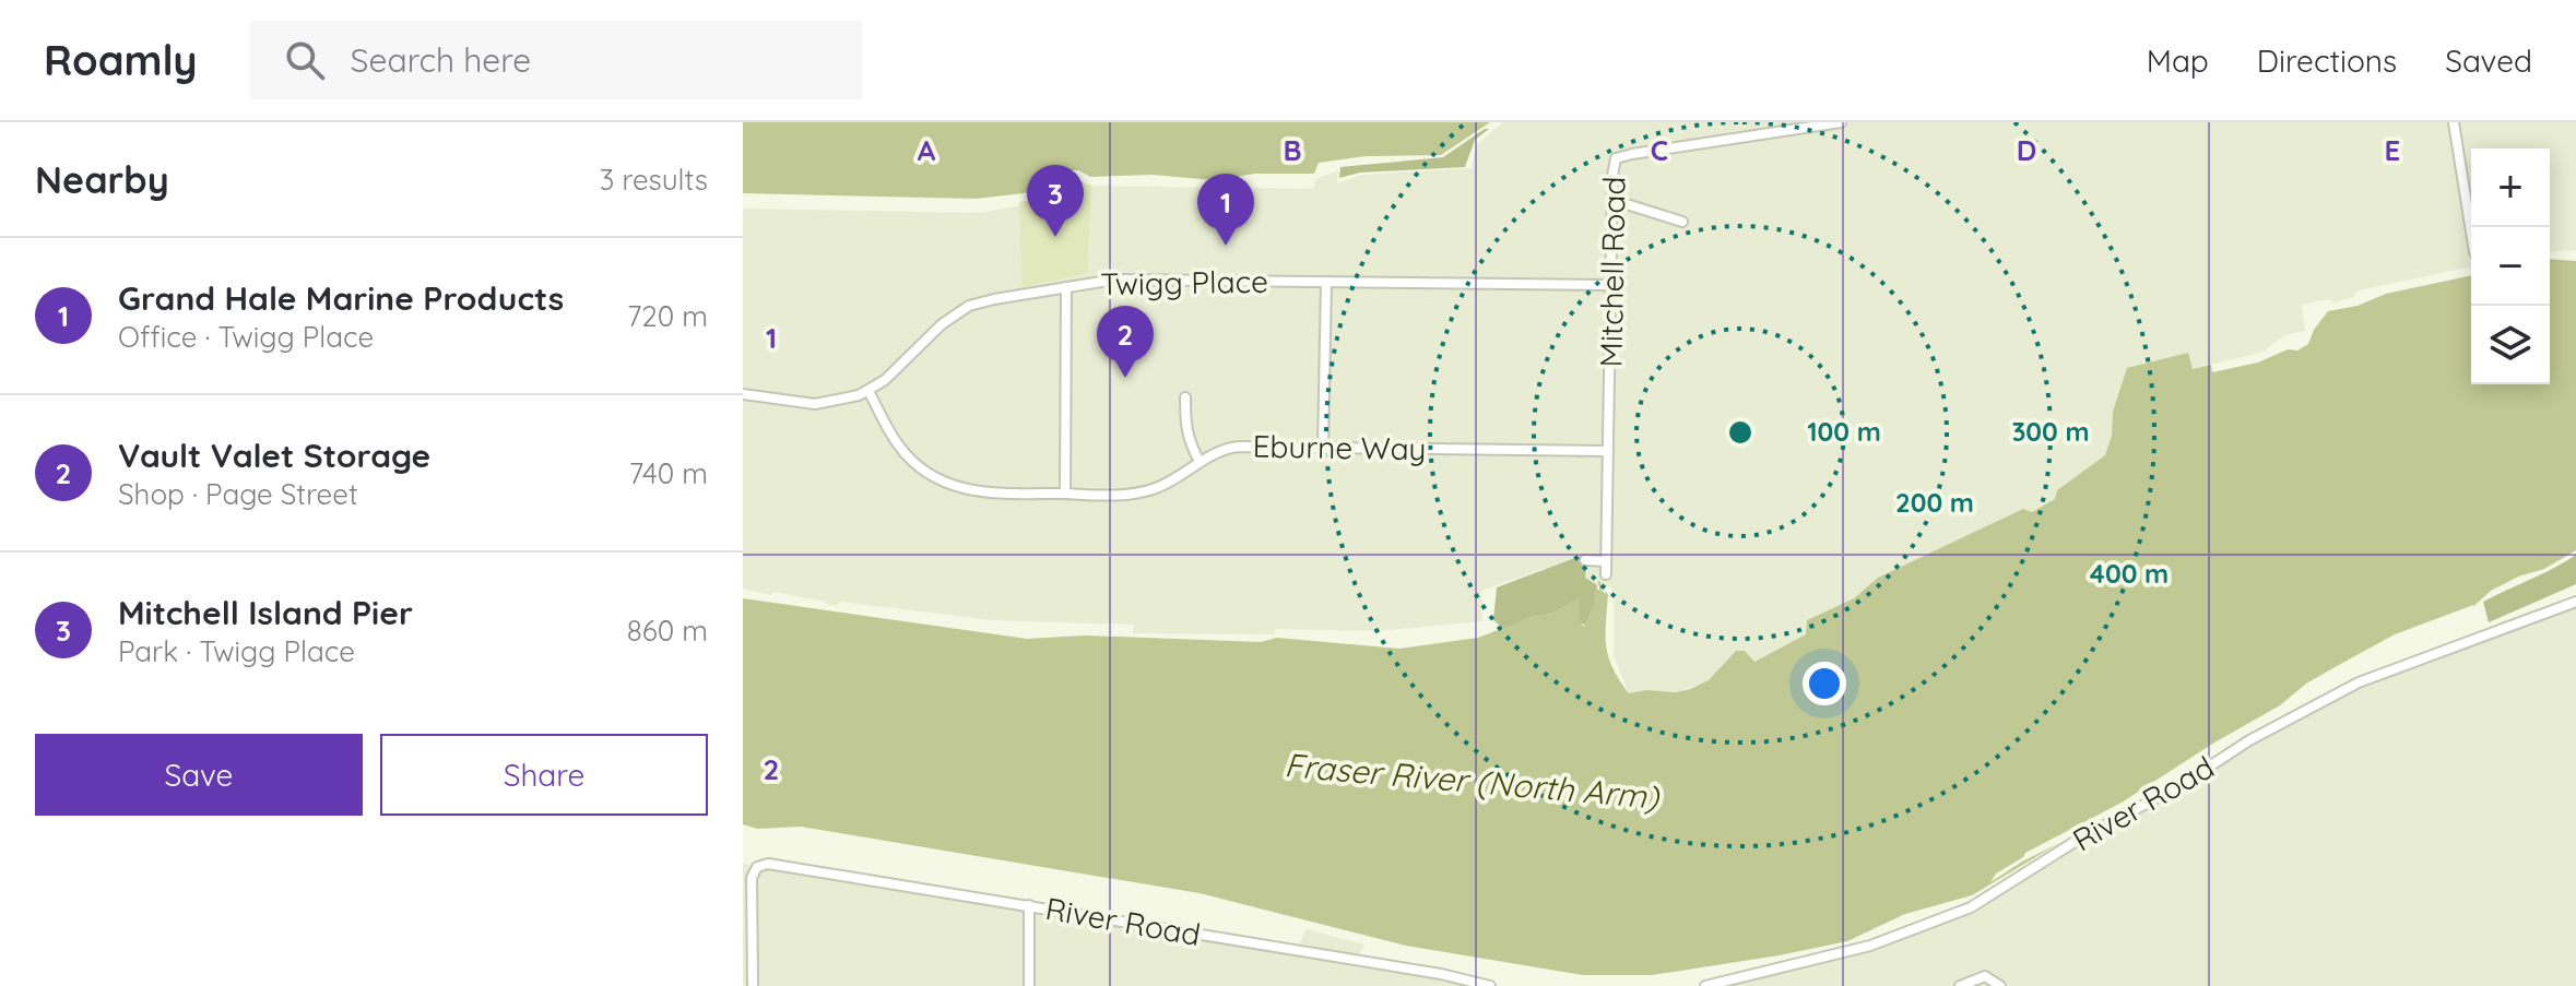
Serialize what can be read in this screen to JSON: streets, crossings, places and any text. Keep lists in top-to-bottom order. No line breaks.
{"streets":{"street":["Mitchell Road","Twigg Place","Eburne Way","River Road"]},"crossings":[["Mitchell Road","Twigg Place"],["Mitchell Road","Eburne Way"],["Twigg Place","Eburne Way"]],"water":["Fraser River (North Arm)"],"page":{"header":"Roamly","search":"Search here","nav":["Map","Directions","Saved"],"heading":["Nearby","3 results"],"map_buttons":["+","−"],"pins":["3","1","2"],"list":[{"mark":"1","name":"Grand Hale Marine Products","note":"Office · Twigg Place","value":"720 m"},{"mark":"2","name":"Vault Valet Storage","note":"Shop · Page Street","value":"740 m"},{"mark":"3","name":"Mitchell Island Pier","note":"Park · Twigg Place","value":"860 m"}],"buttons":["Save","Share"]},"grid":{"columns":["A","B","C","D","E"],"rows":["1","2"]},"rings":["100 m","300 m","200 m","400 m"]}
